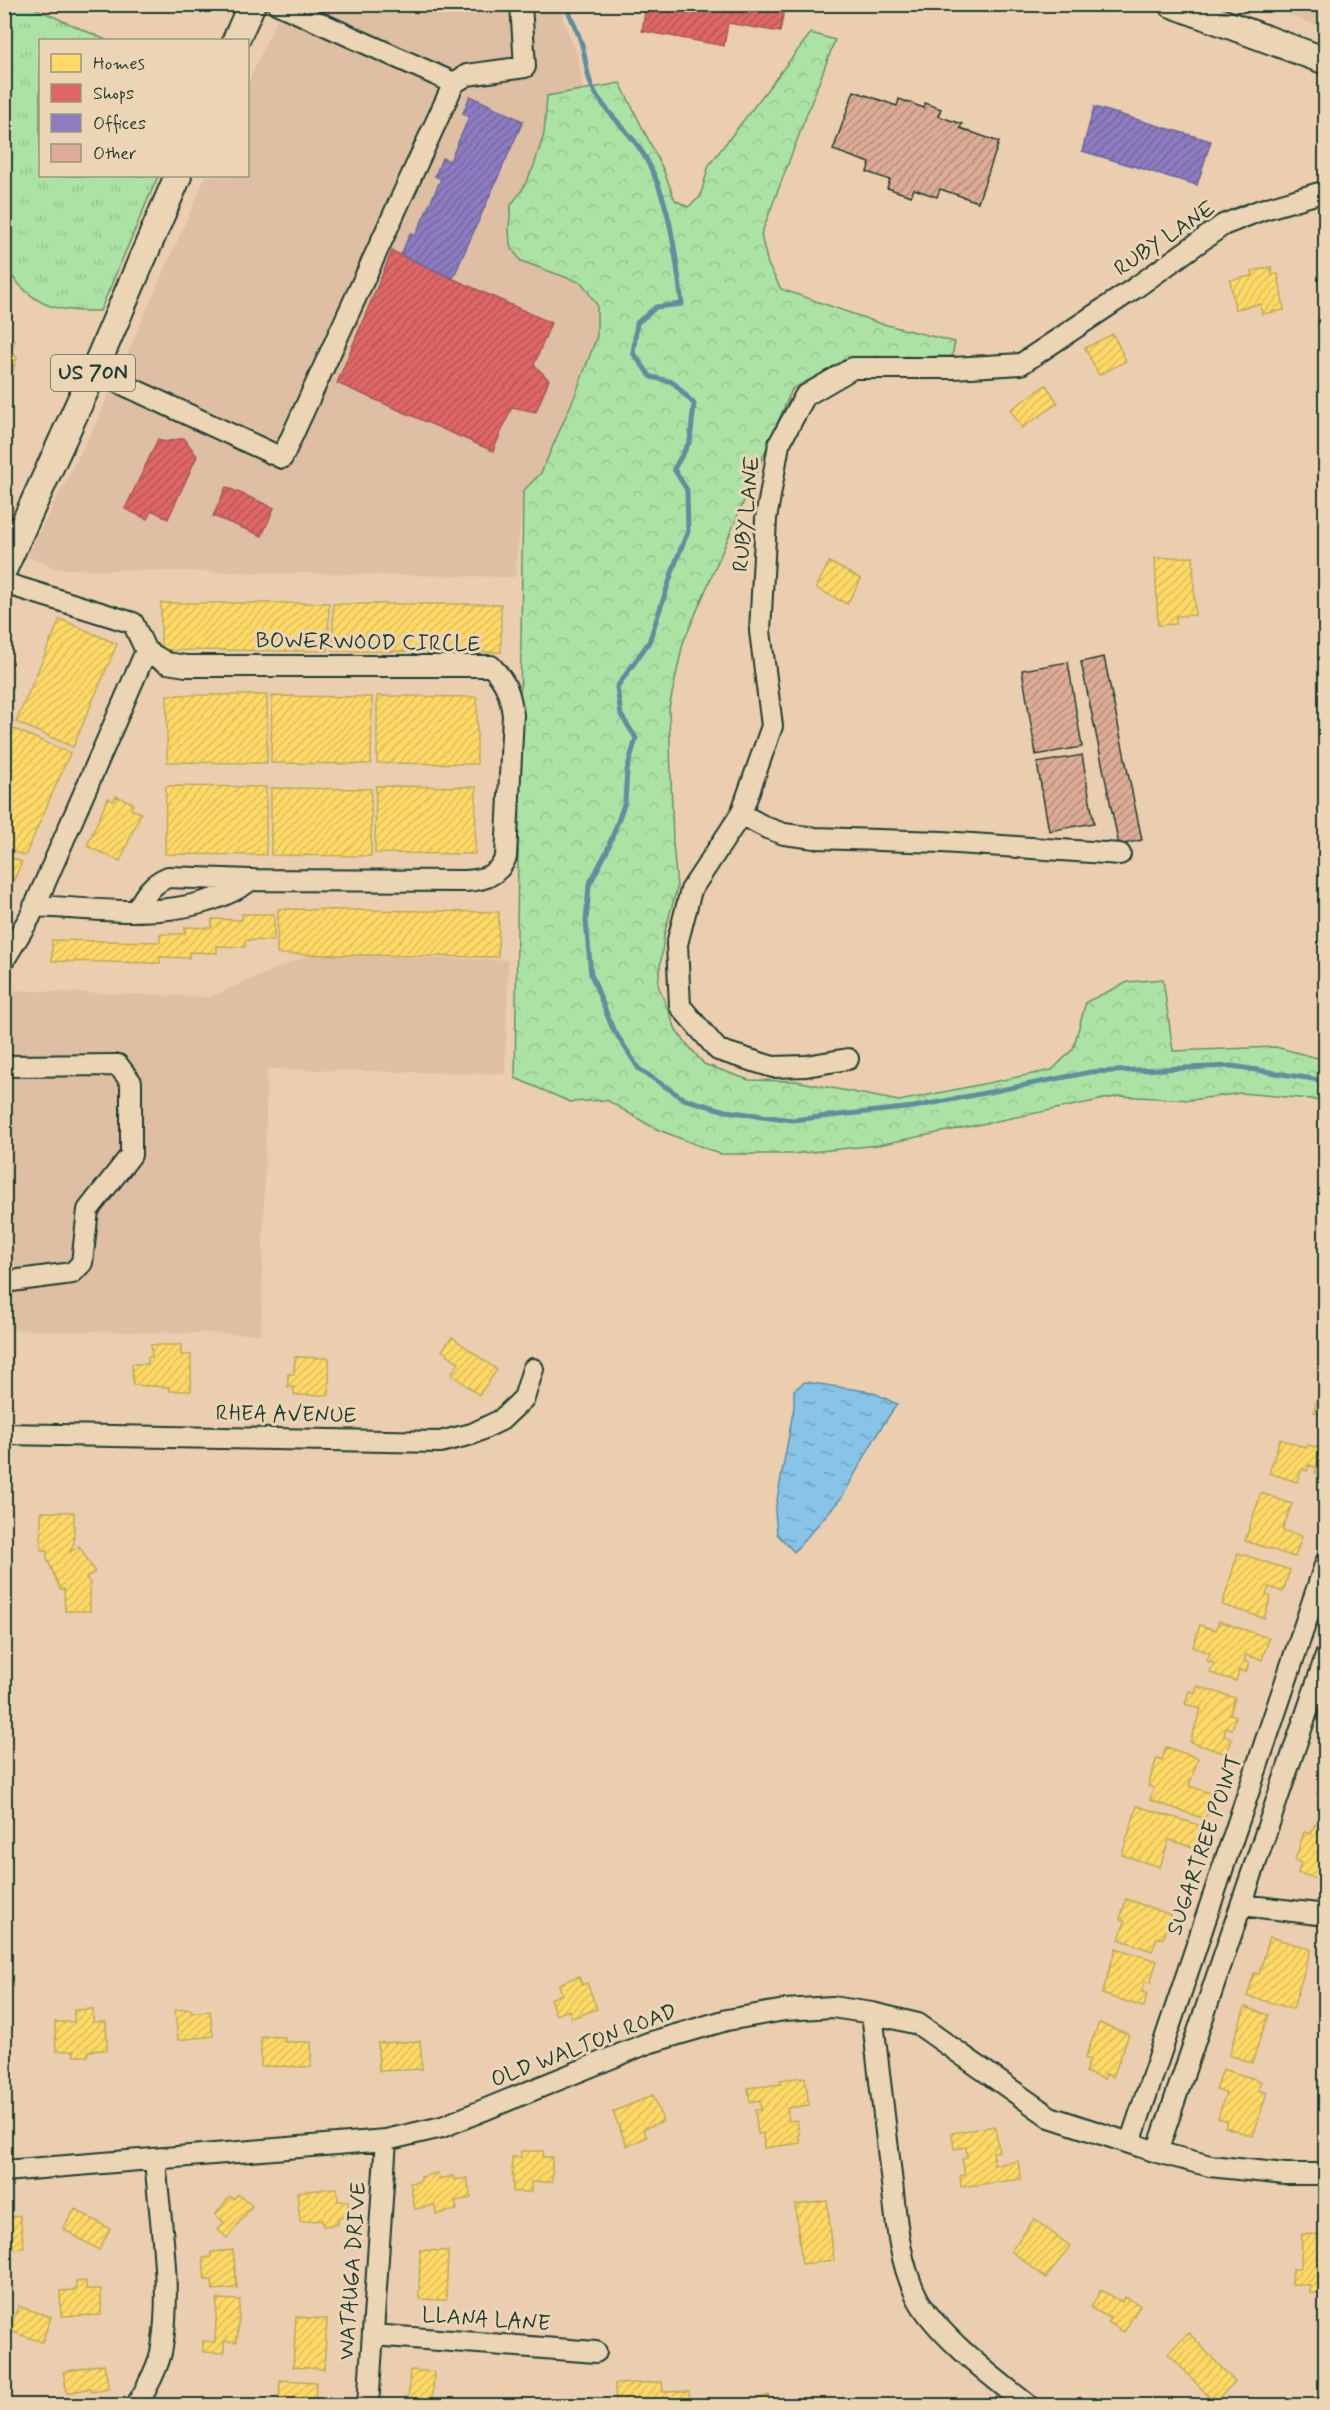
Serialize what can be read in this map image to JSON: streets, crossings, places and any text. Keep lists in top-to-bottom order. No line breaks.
{"streets":{"main road":["US 70N"],"street":["RUBY LANE","BOWERWOOD CIRCLE","RHEA AVENUE","SUGARTREE POINT","OLD WALTON ROAD","WATAUGA DRIVE","LLANA LANE"]},"crossings":[["SUGARTREE POINT","OLD WALTON ROAD"],["OLD WALTON ROAD","WATAUGA DRIVE"],["WATAUGA DRIVE","LLANA LANE"]],"legend":["Homes","Shops","Offices","Other"]}
